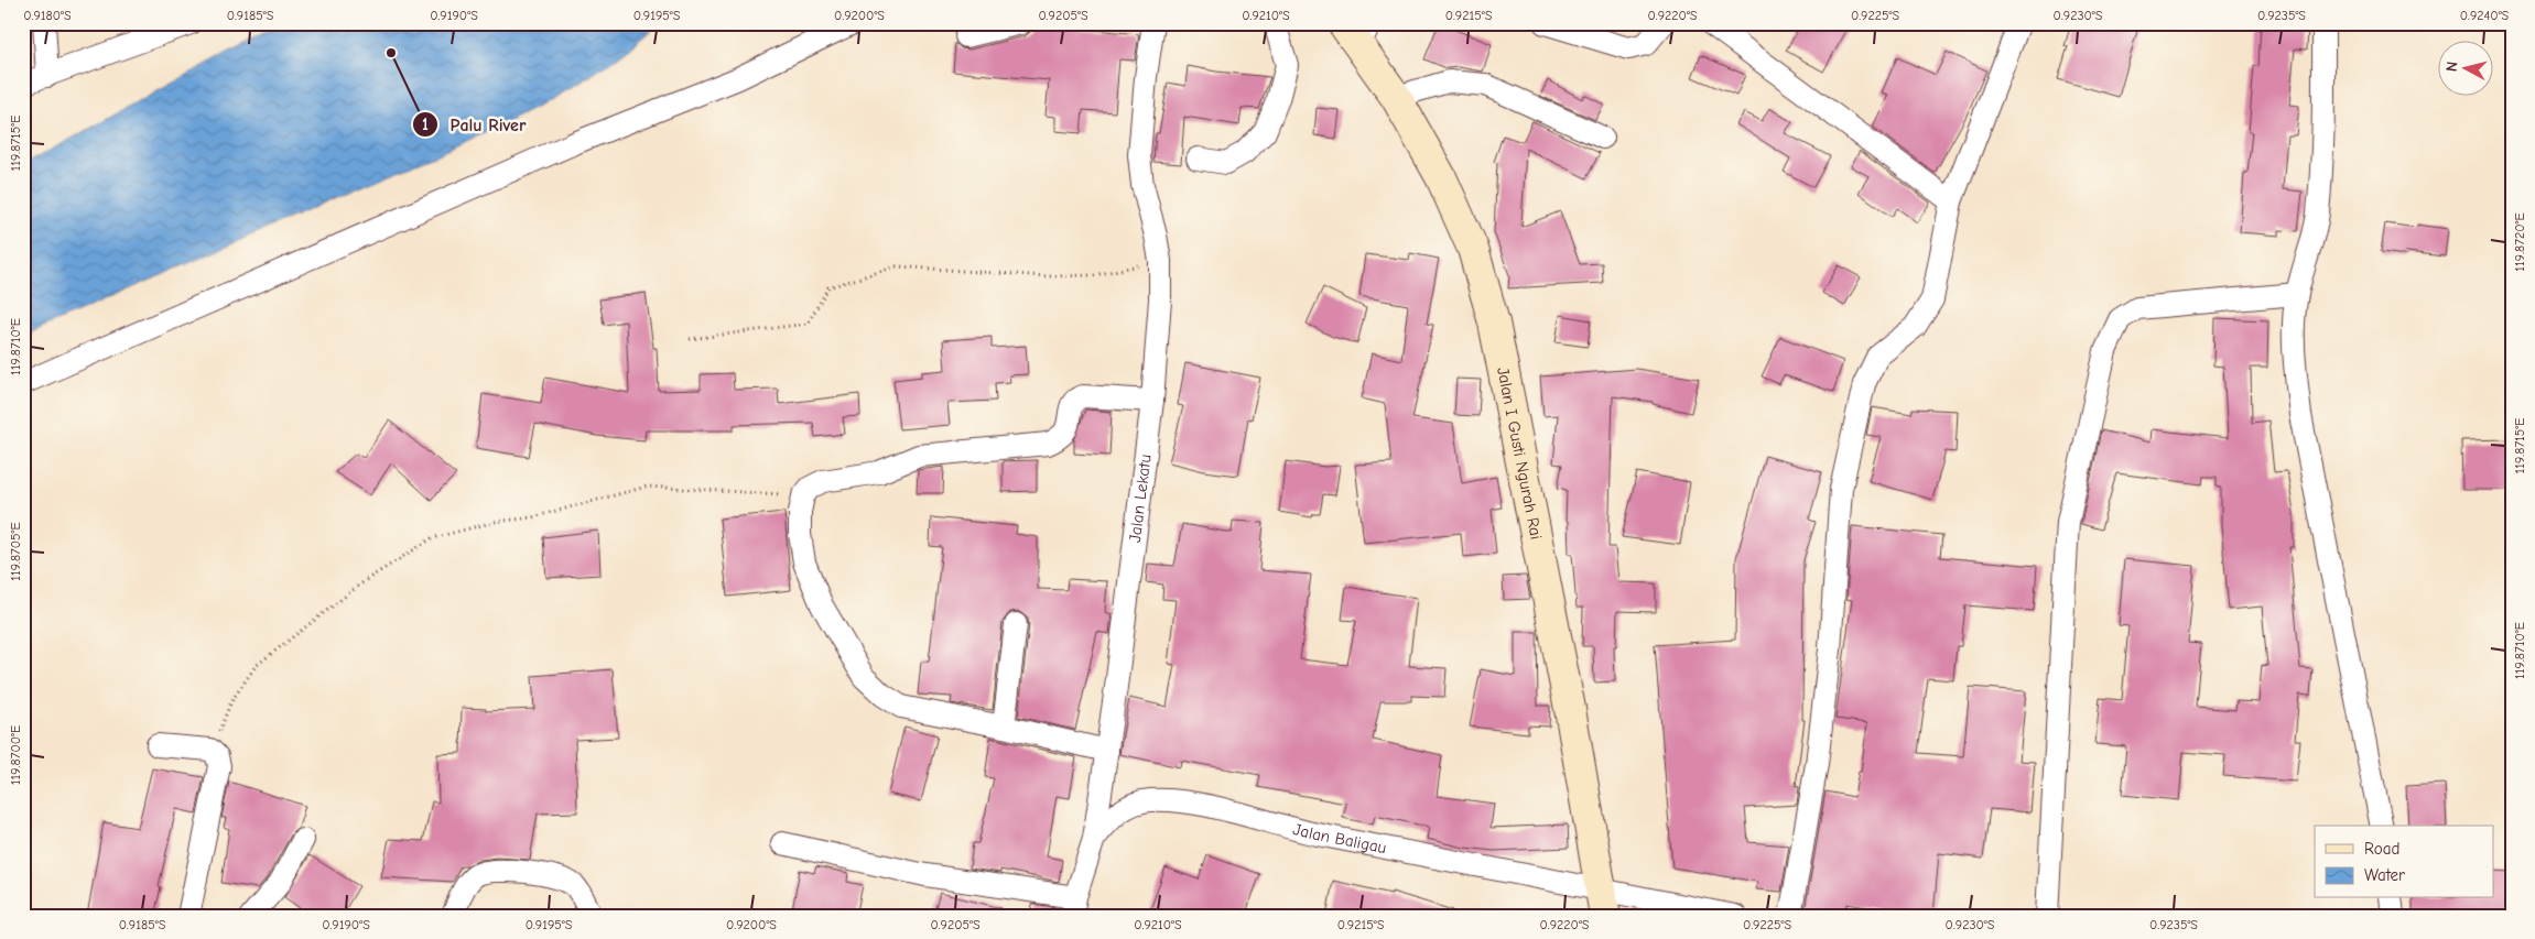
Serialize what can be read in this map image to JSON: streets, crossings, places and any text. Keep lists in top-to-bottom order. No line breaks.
{"streets":{"main road":["Jalan I Gusti Ngurah Rai"],"street":["Jalan Lekatu","Jalan Baligau"]},"crossings":[["Jalan I Gusti Ngurah Rai","Jalan Baligau"],["Jalan Lekatu","Jalan Baligau"]],"places":["Palu River"],"legend":["Road","Water"],"north":"left","coordinates":["0.9180°S","0.9185°S","0.9190°S","0.9195°S","0.9200°S","0.9205°S","0.9210°S","0.9215°S","0.9220°S","0.9225°S","0.9230°S","0.9235°S","0.9240°S","119.8715°E","119.8720°E","119.8710°E","119.8705°E","119.8700°E"]}
